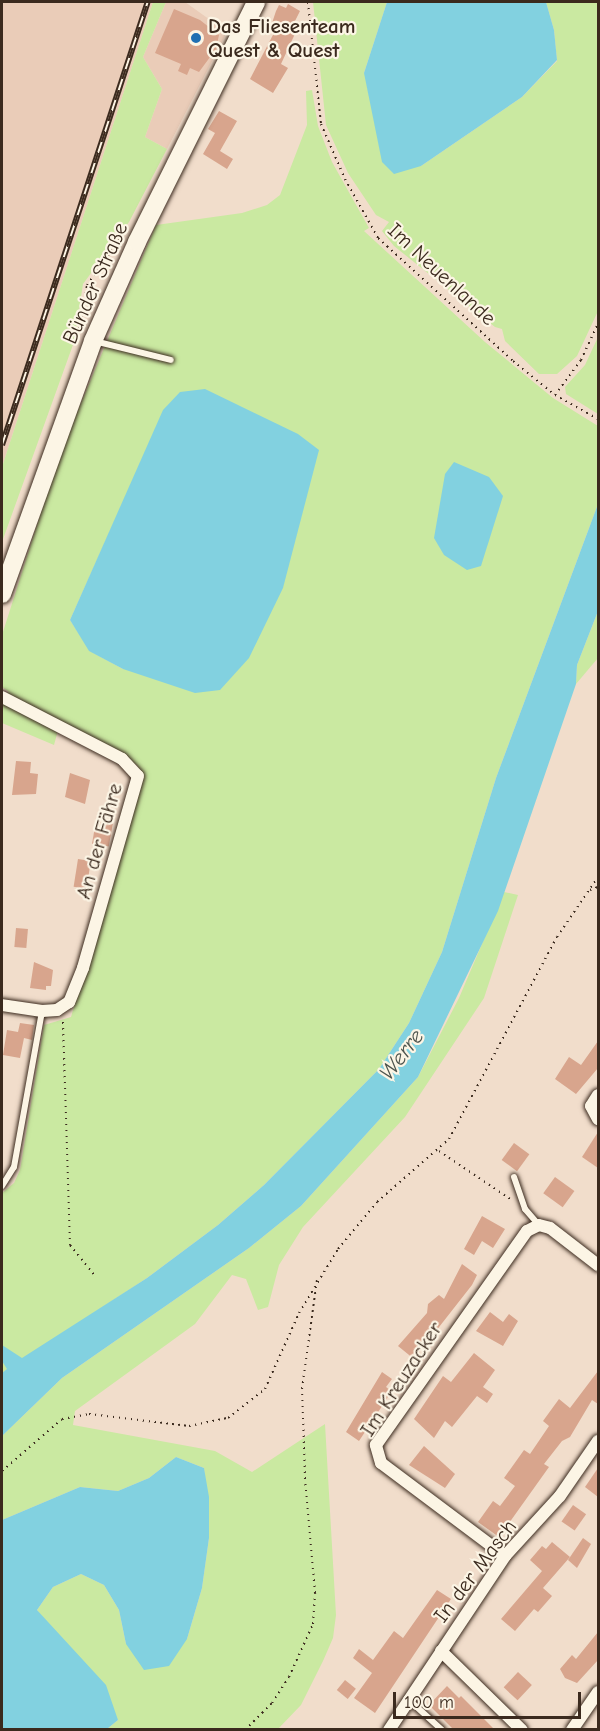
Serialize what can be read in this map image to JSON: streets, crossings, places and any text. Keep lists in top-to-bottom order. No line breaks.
{"streets":{"main road":["Bünder Straße"],"street":["An der Fähre","Im Kreuzacker","In der Masch"],"path":["Im Neuenlande"]},"crossings":[["Im Kreuzacker","In der Masch"]],"water":["Werre"],"places":["Das Fliesenteam Quest & Quest"],"scale_bar":"100 m"}
